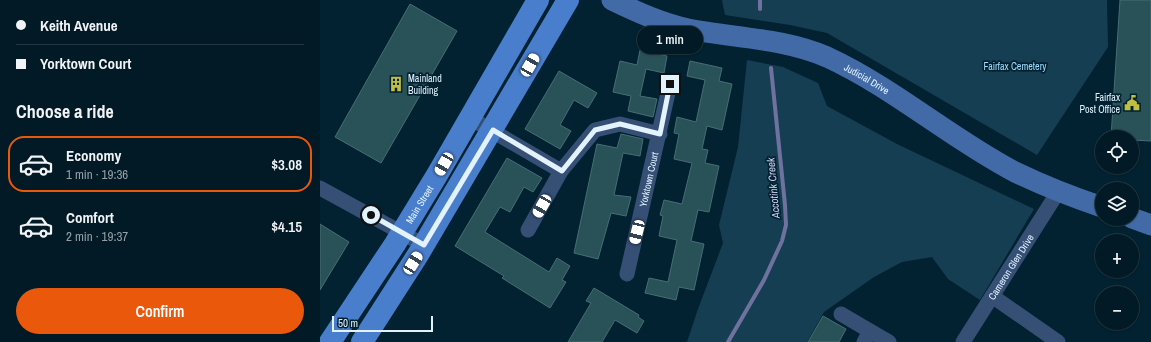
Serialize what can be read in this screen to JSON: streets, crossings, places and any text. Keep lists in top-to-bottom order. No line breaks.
{"streets":{"main road":["Main Street"],"street":["Judicial Drive","Yorktown Court","Cameron Glen Drive"]},"crossings":[["Judicial Drive","Cameron Glen Drive"]],"water":["Accotink Creek"],"parks":["Fairfax Cemetery"],"places":{"building":["Mainland Building"],"public building":["Fairfax Post Office"]},"scale_bar":"50 m","page":{"banner":["Keith Avenue","Yorktown Court"],"bubble":"1 min","heading":"Choose a ride","map_buttons":["+","−"],"list":[{"name":"Economy","note":"1 min · 19:36","value":"$3.08"},{"name":"Comfort","note":"2 min · 19:37","value":"$4.15"}],"buttons":"Confirm","scale":"50 m"}}
